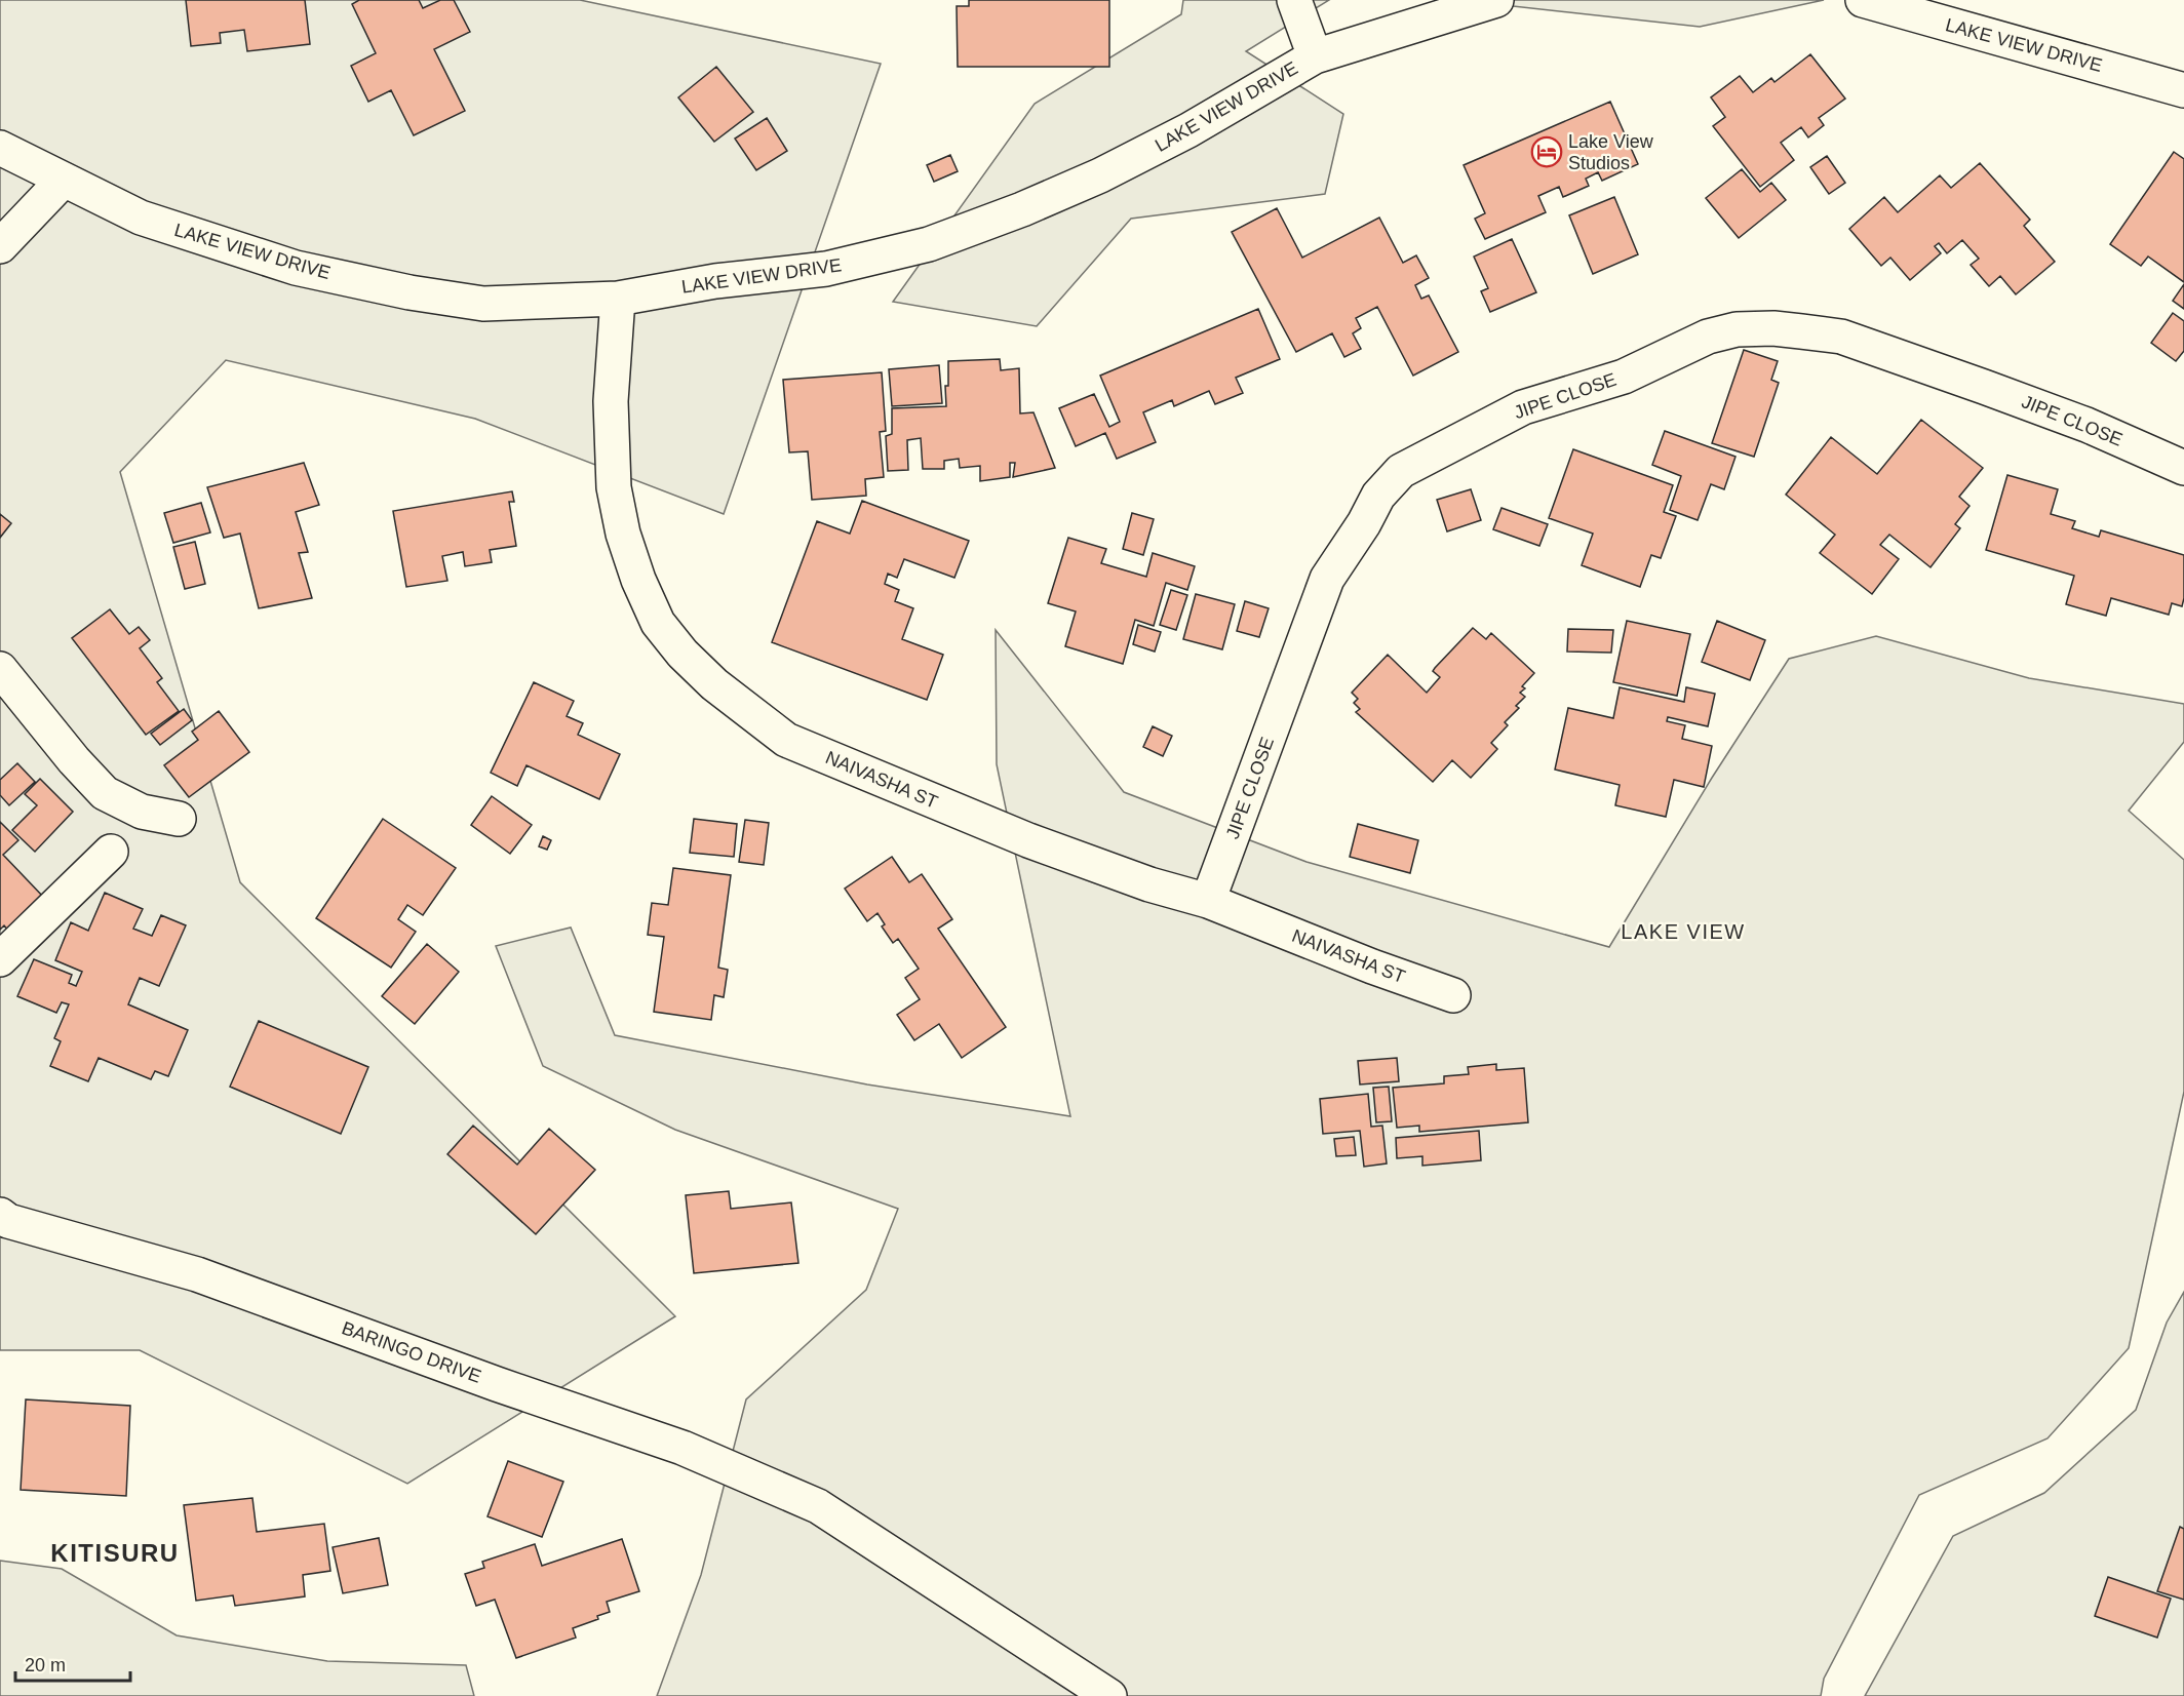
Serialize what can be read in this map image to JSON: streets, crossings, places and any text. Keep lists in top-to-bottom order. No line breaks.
{"streets":{"street":["LAKE VIEW DRIVE","JIPE CLOSE","NAIVASHA ST","BARINGO DRIVE"]},"crossings":[["LAKE VIEW DRIVE","NAIVASHA ST"],["JIPE CLOSE","NAIVASHA ST"]],"districts":["LAKE VIEW","KITISURU"],"places":{"hotel":["Lake View Studios"]},"scale_bar":"20 m"}
